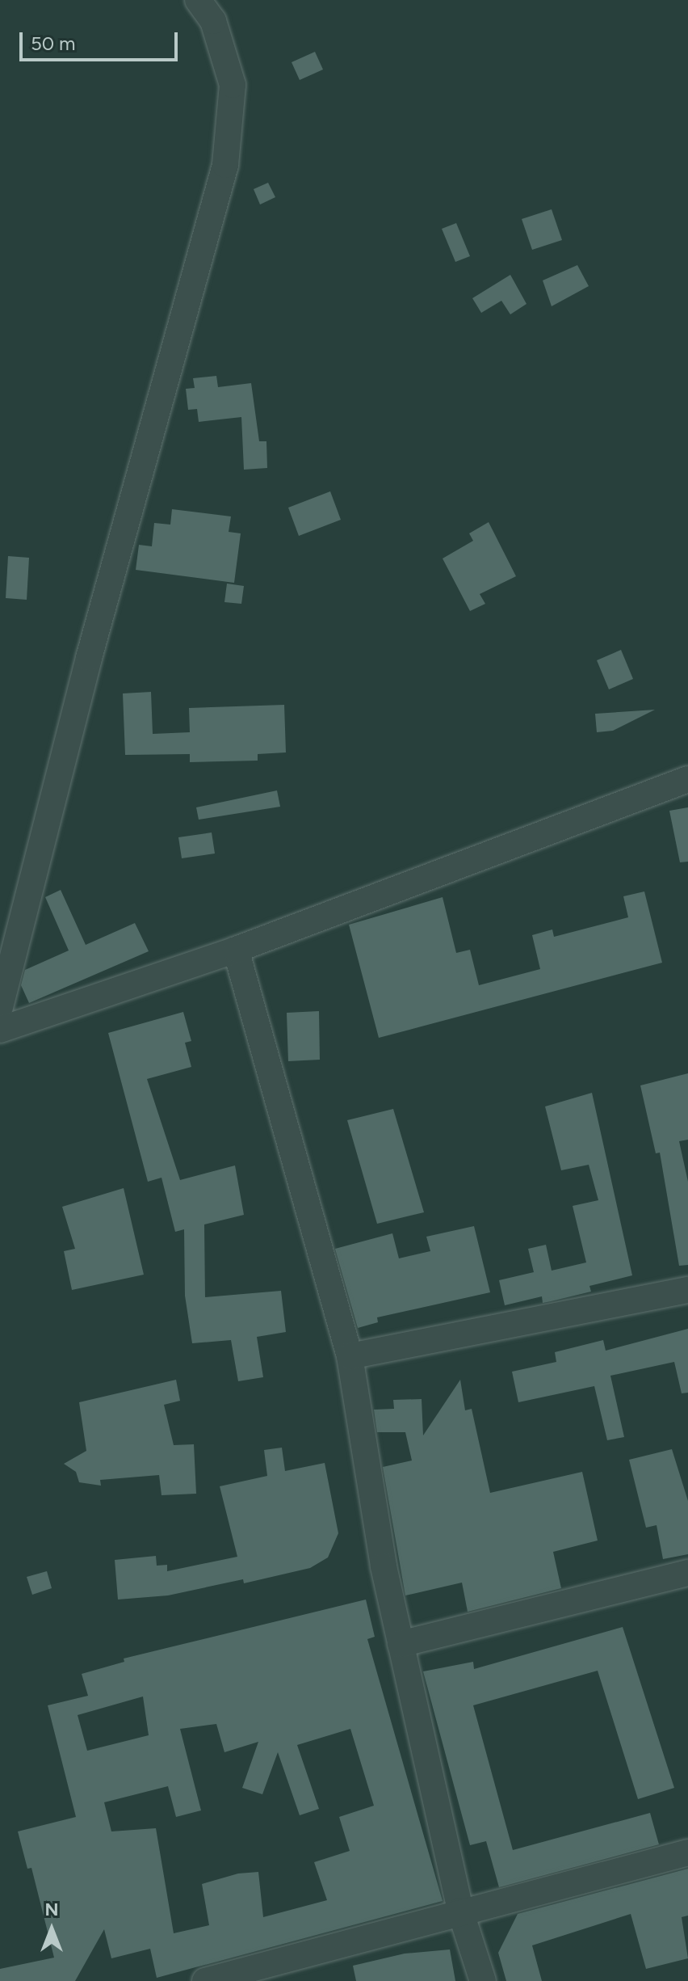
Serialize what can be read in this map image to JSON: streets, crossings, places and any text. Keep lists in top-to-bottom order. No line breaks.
{"scale_bar":"50 m","north":"top"}
